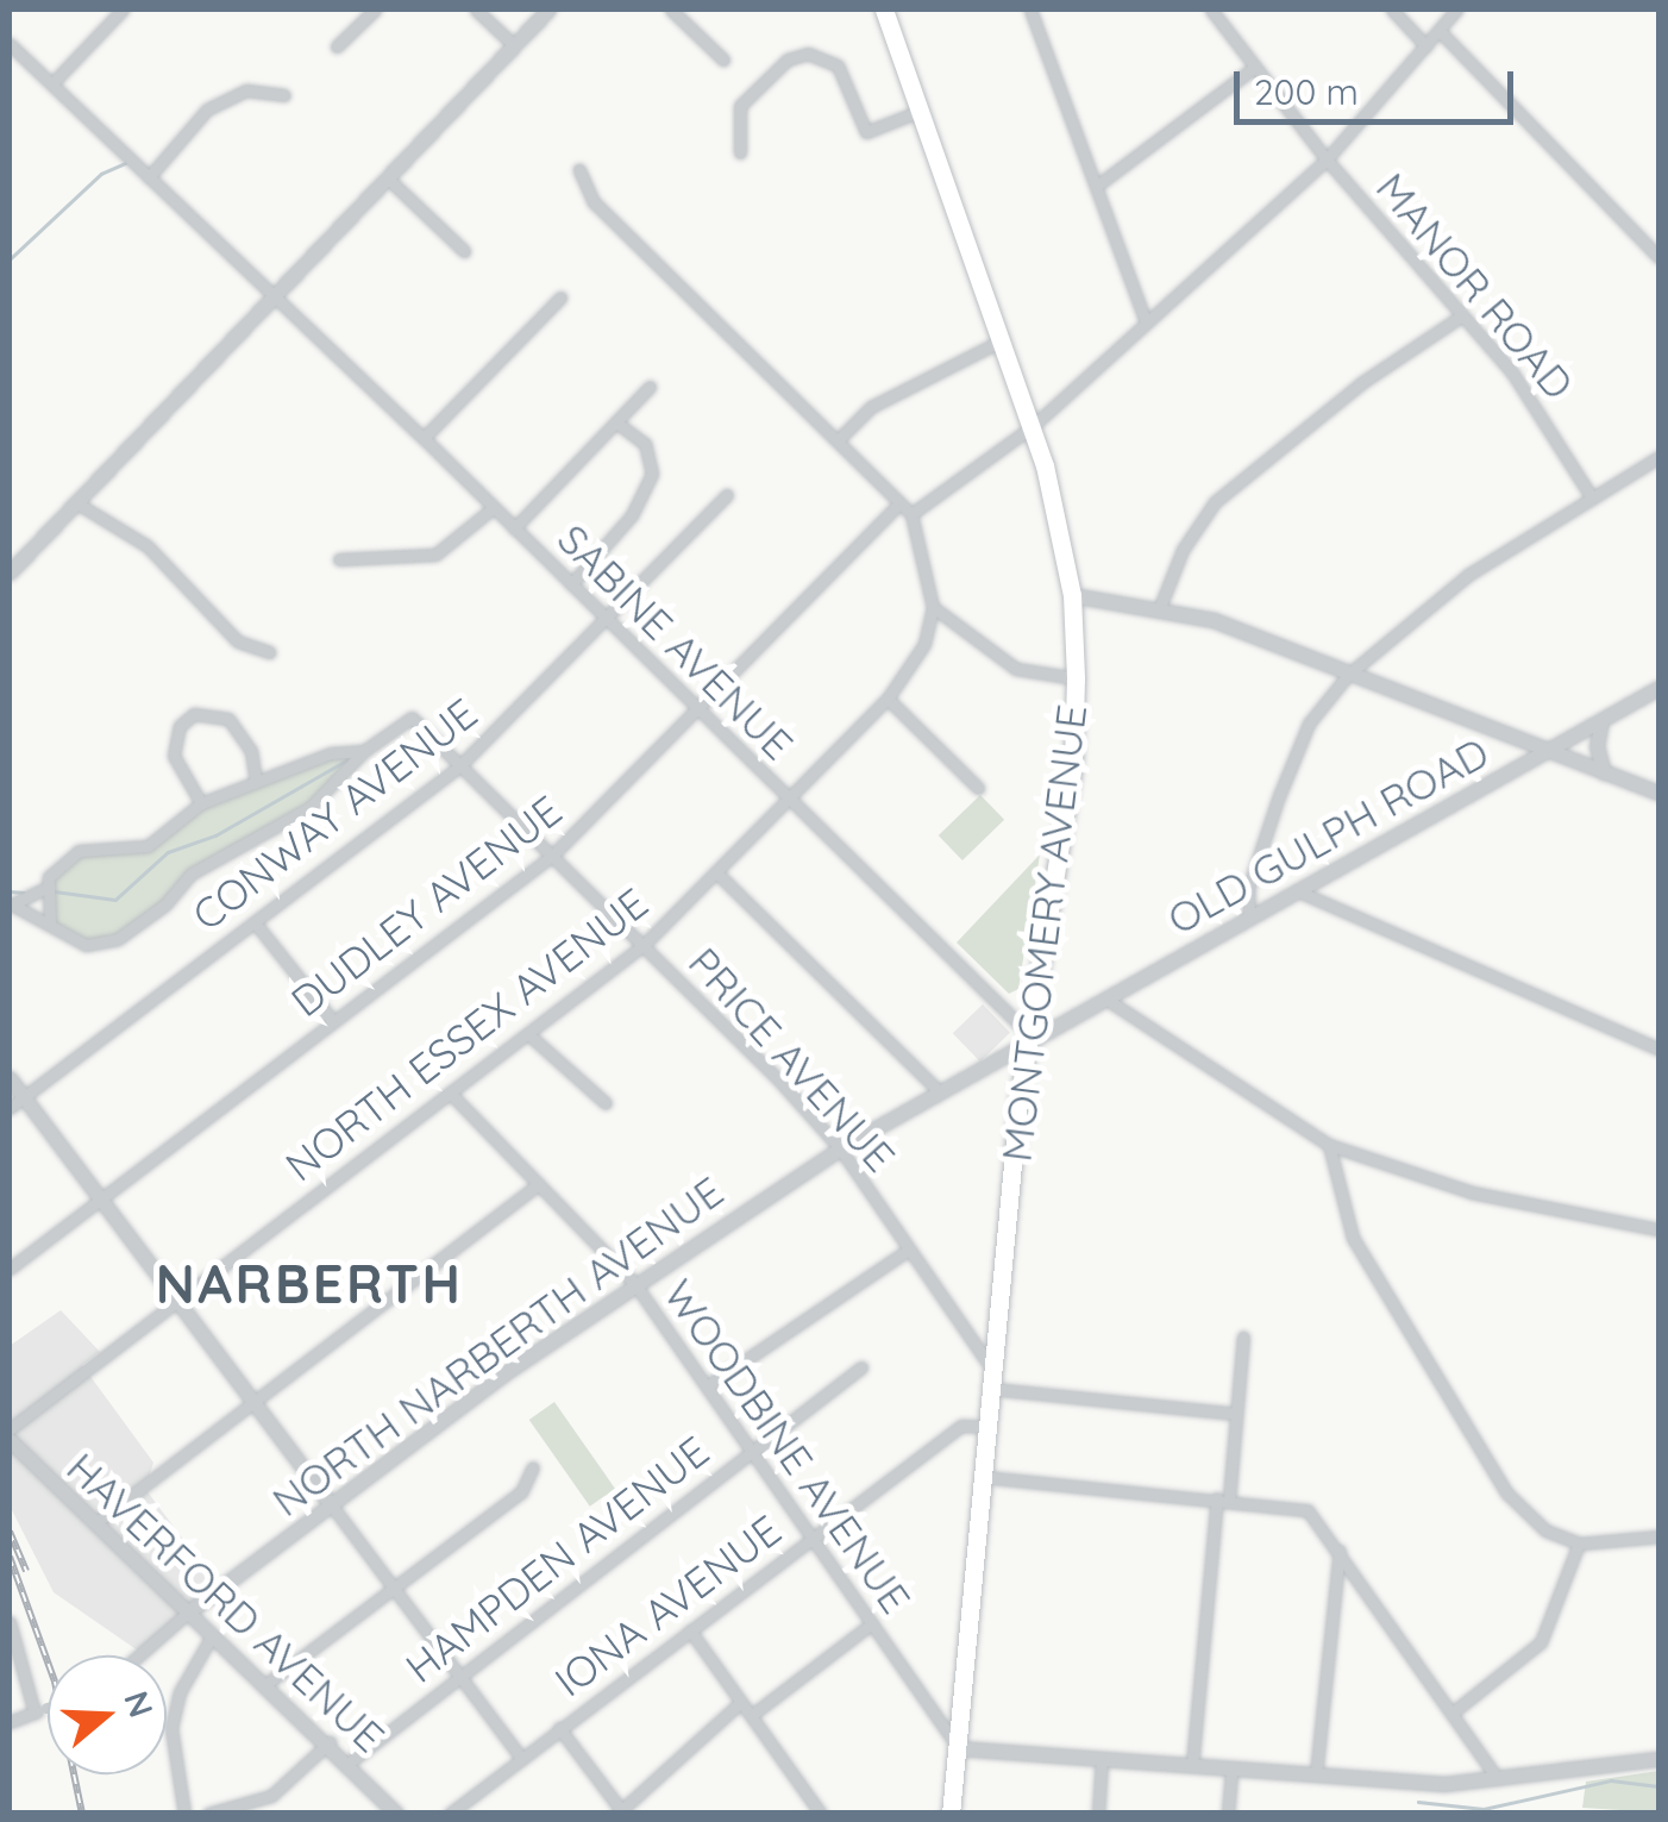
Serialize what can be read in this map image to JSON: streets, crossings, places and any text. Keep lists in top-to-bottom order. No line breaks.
{"streets":{"main road":["MONTGOMERY AVENUE"],"street":["MANOR ROAD","SABINE AVENUE","CONWAY AVENUE","OLD GULPH ROAD","DUDLEY AVENUE","NORTH ESSEX AVENUE","PRICE AVENUE","NORTH NARBERTH AVENUE","WOODBINE AVENUE","HAMPDEN AVENUE","HAVERFORD AVENUE","IONA AVENUE"]},"crossings":[["SABINE AVENUE","CONWAY AVENUE"],["SABINE AVENUE","OLD GULPH ROAD"],["SABINE AVENUE","DUDLEY AVENUE"],["SABINE AVENUE","MONTGOMERY AVENUE"],["SABINE AVENUE","NORTH ESSEX AVENUE"],["CONWAY AVENUE","PRICE AVENUE"],["OLD GULPH ROAD","MONTGOMERY AVENUE"],["OLD GULPH ROAD","NORTH NARBERTH AVENUE"],["DUDLEY AVENUE","PRICE AVENUE"],["MONTGOMERY AVENUE","PRICE AVENUE"],["MONTGOMERY AVENUE","WOODBINE AVENUE"],["MONTGOMERY AVENUE","IONA AVENUE"],["NORTH ESSEX AVENUE","PRICE AVENUE"],["NORTH ESSEX AVENUE","WOODBINE AVENUE"],["PRICE AVENUE","NORTH NARBERTH AVENUE"],["NORTH NARBERTH AVENUE","WOODBINE AVENUE"],["NORTH NARBERTH AVENUE","HAVERFORD AVENUE"],["WOODBINE AVENUE","HAMPDEN AVENUE"],["WOODBINE AVENUE","IONA AVENUE"],["HAMPDEN AVENUE","HAVERFORD AVENUE"]],"districts":["NARBERTH"],"scale_bar":"200 m","north":"right"}
